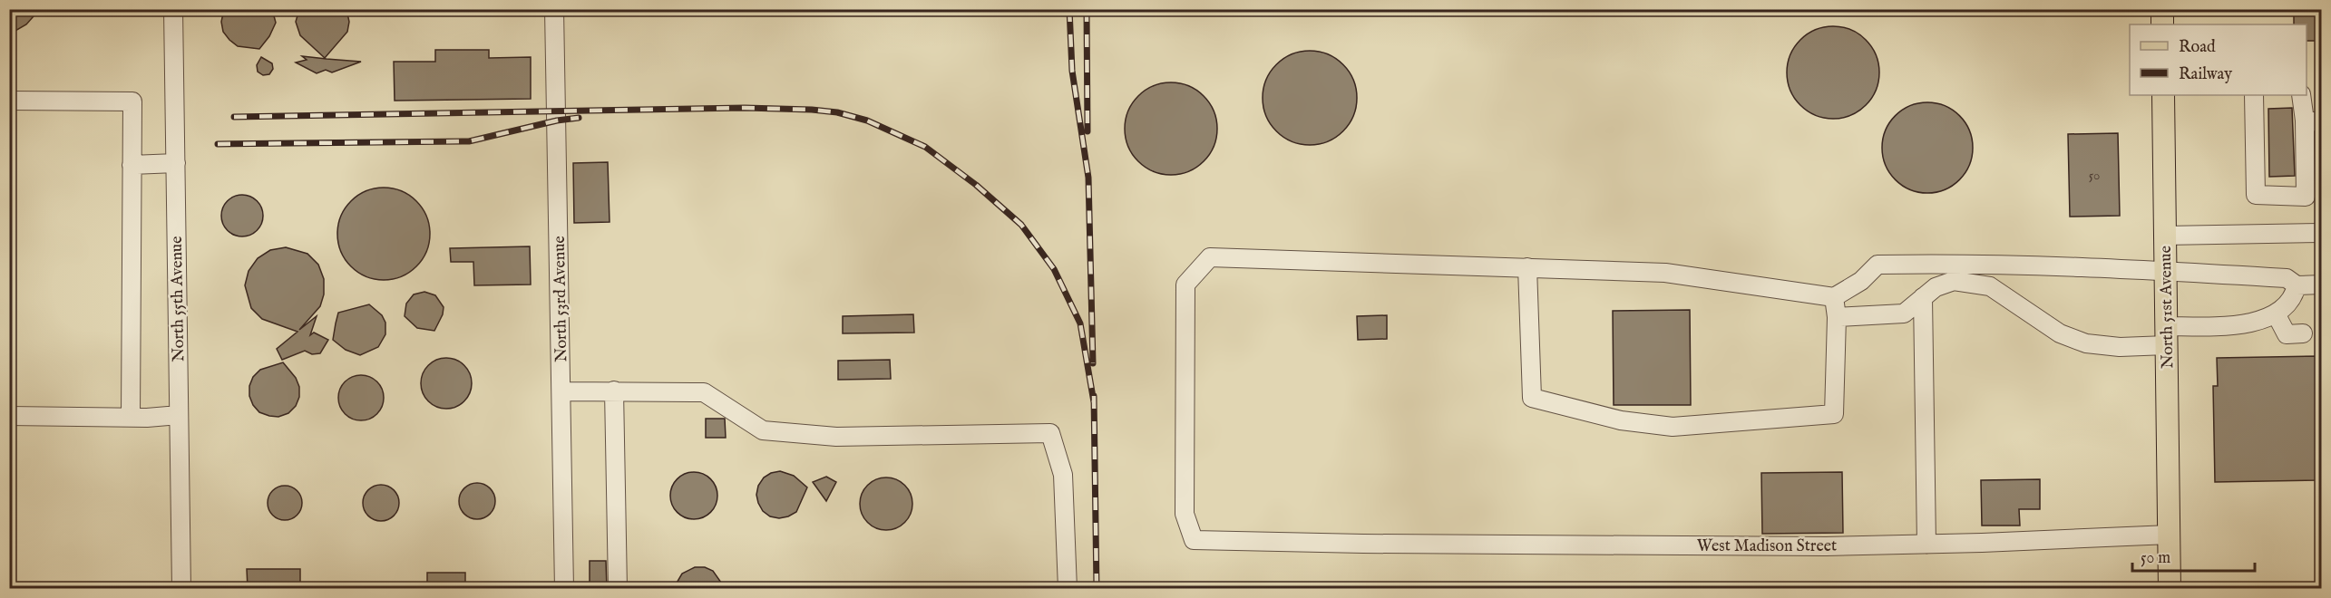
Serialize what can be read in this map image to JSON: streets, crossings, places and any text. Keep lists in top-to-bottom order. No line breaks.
{"streets":{"main road":["North 51st Avenue"],"street":["North 55th Avenue","North 53rd Avenue","West Madison Street"]},"crossings":[["North 51st Avenue","West Madison Street"]],"house_numbers":["50"],"legend":["Road","Railway"],"scale_bar":"50 m"}
